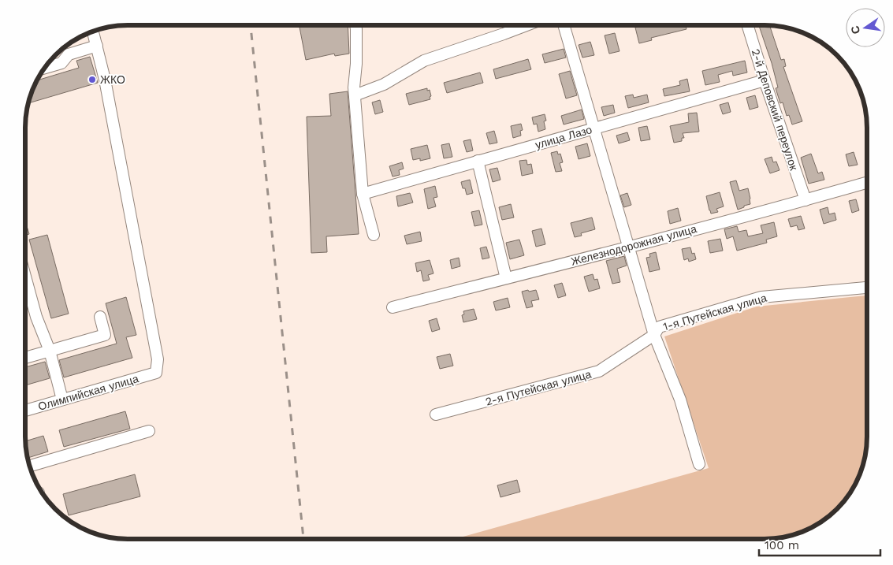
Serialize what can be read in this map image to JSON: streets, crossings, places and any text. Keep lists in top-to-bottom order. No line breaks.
{"streets":{"street":["2-й Деповский переулок","улица Лазо","Железнодорожная улица","1-я Путейская улица","2-я Путейская улица","Олимпийская улица"]},"crossings":[["2-й Деповский переулок","улица Лазо"],["2-й Деповский переулок","Железнодорожная улица"],["1-я Путейская улица","2-я Путейская улица"]],"places":["ЖКО"],"scale_bar":"100 m","north":"left"}
